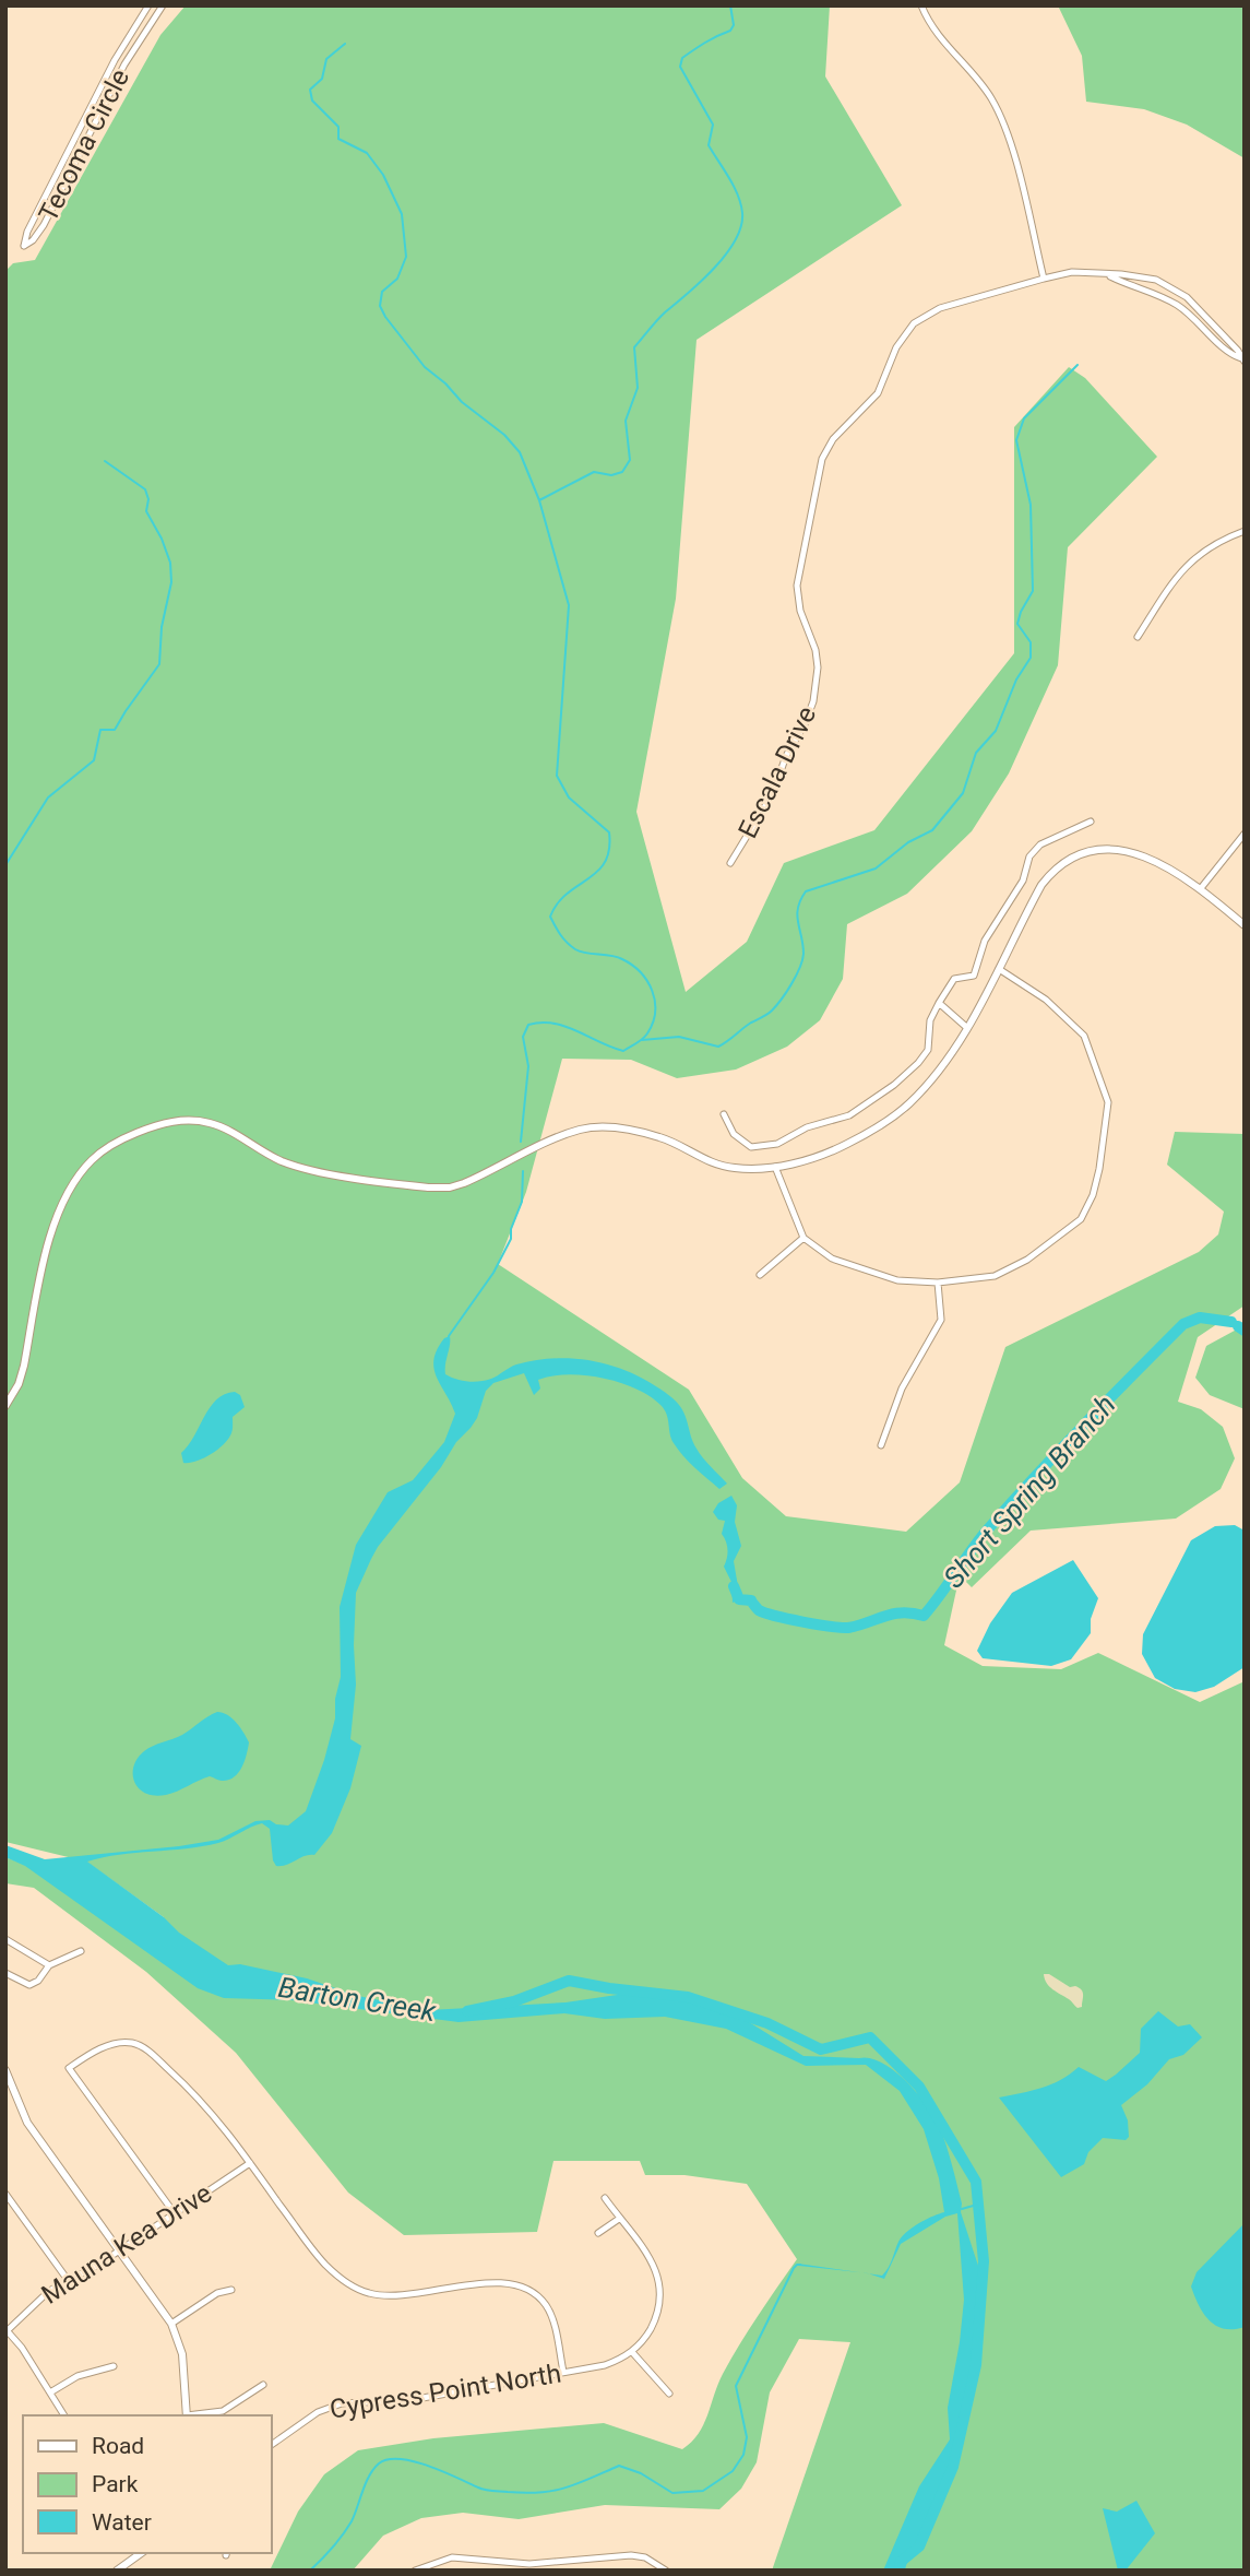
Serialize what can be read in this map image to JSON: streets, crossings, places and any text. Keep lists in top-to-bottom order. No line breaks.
{"streets":{"street":["Tecoma Circle","Escala Drive","Mauna Kea Drive","Cypress Point North"]},"water":["Short Spring Branch","Barton Creek"],"legend":["Road","Park","Water"]}
